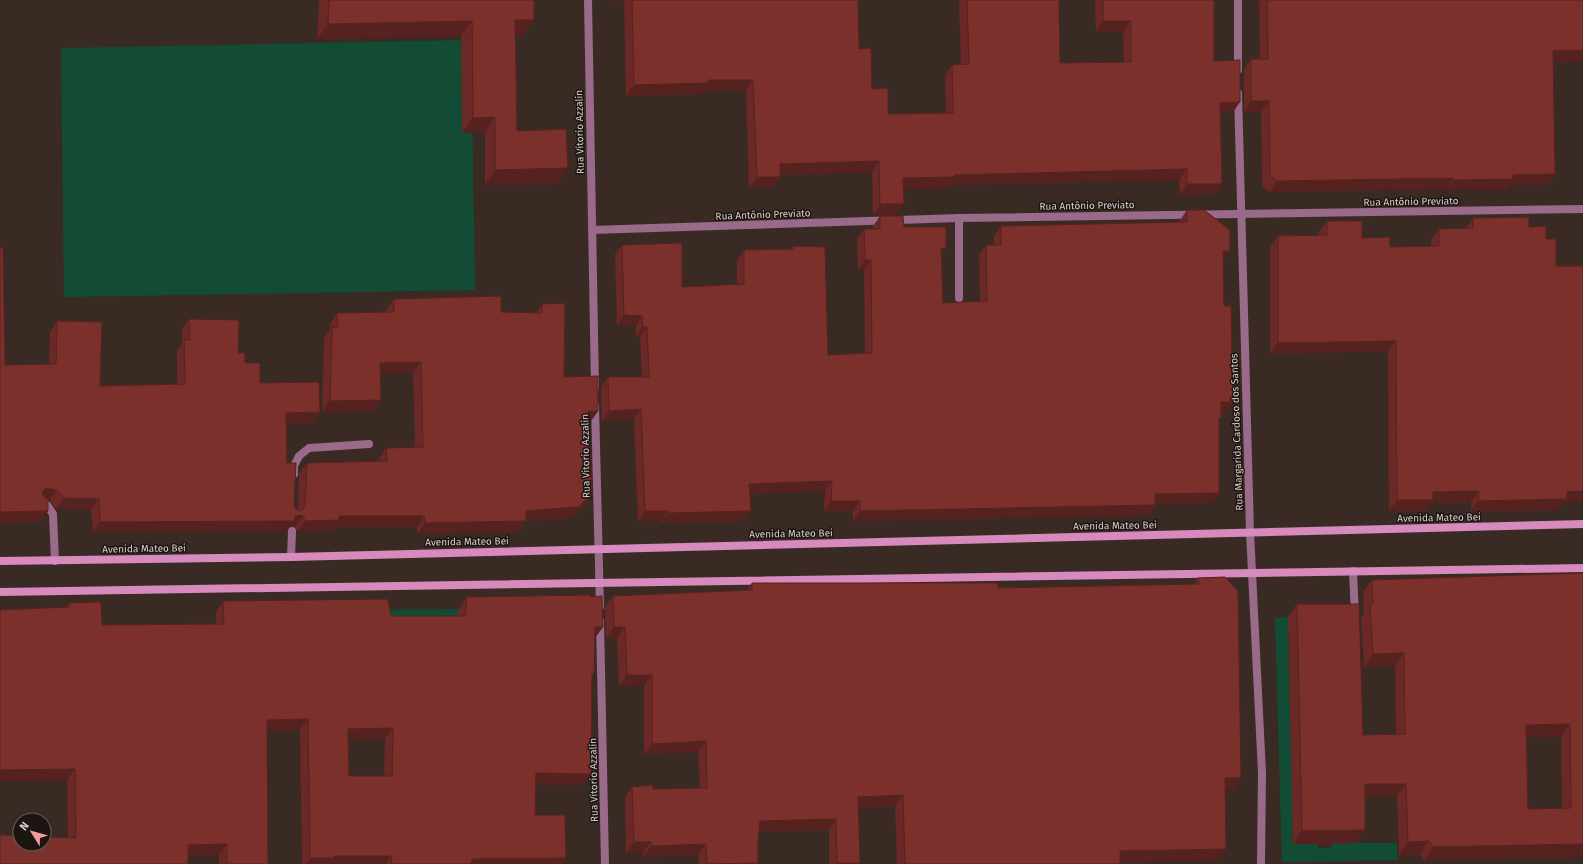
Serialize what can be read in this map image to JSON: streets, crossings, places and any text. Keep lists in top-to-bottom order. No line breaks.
{"streets":{"main road":["Avenida Mateo Bei"],"street":["Rua Vitorio Azzalin","Rua Antônio Previato","Rua Margarida Cardoso dos Santos"]},"crossings":[["Rua Vitorio Azzalin","Rua Antônio Previato"],["Rua Vitorio Azzalin","Avenida Mateo Bei"],["Rua Antônio Previato","Rua Margarida Cardoso dos Santos"],["Rua Margarida Cardoso dos Santos","Avenida Mateo Bei"]],"north":"top left"}
